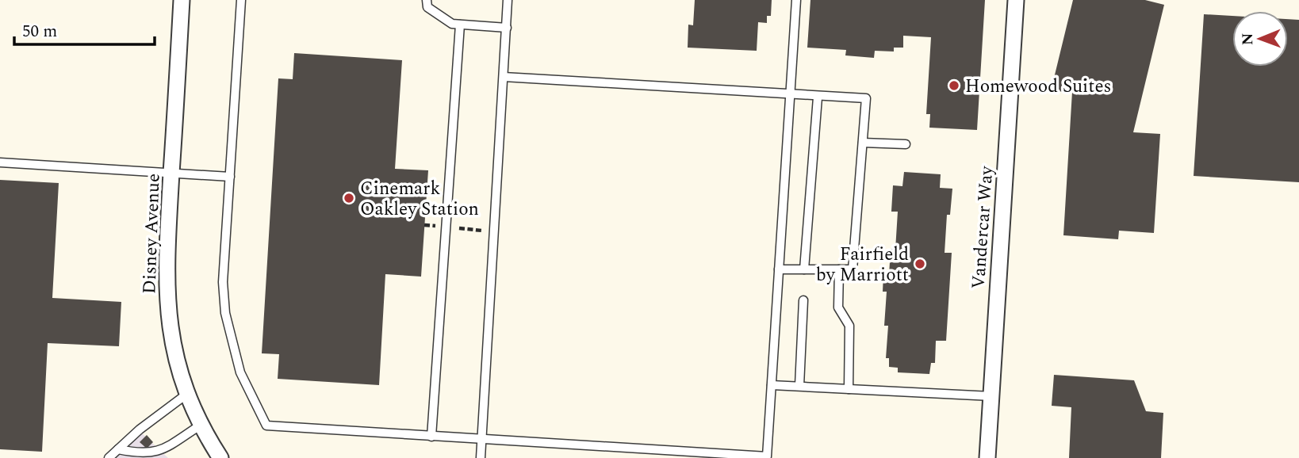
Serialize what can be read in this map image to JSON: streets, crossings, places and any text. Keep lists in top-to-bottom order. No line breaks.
{"streets":{"street":["Vandercar Way","Disney Avenue"]},"places":["Homewood Suites","Cinemark Oakley Station","Fairfield by Marriott"],"scale_bar":"50 m","north":"left"}
